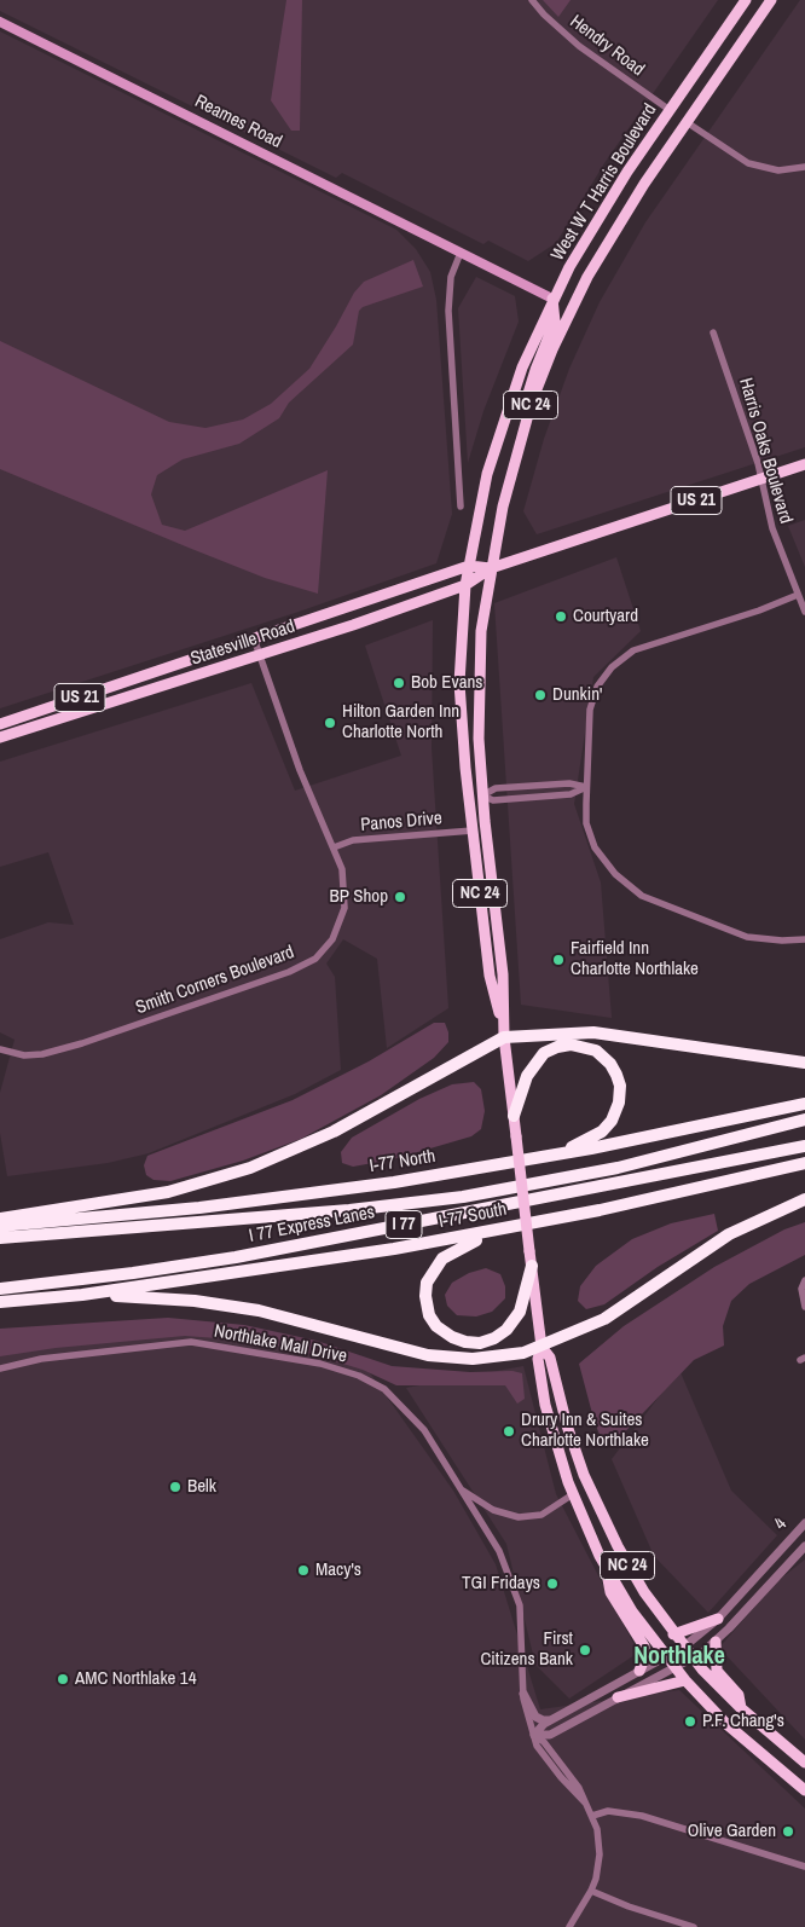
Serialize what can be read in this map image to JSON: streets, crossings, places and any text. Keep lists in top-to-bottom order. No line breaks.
{"streets":{"highway":["I-77 North","I-77 South","I 77 Express Lanes","I 77"],"main road":["Reames Road","West W T Harris Boulevard","NC 24","US 21","Statesville Road"],"street":["Hendry Road","Harris Oaks Boulevard","Panos Drive","Smith Corners Boulevard","Northlake Mall Drive","4"]},"crossings":[["Hendry Road","West W T Harris Boulevard"],["Reames Road","West W T Harris Boulevard"],["West W T Harris Boulevard","Statesville Road"],["West W T Harris Boulevard","Panos Drive"],["West W T Harris Boulevard","4"],["Harris Oaks Boulevard","Statesville Road"],["Statesville Road","Smith Corners Boulevard"],["Panos Drive","Smith Corners Boulevard"],["Northlake Mall Drive","4"]],"districts":["Northlake"],"places":["Courtyard","Bob Evans","Dunkin'","Hilton Garden Inn Charlotte North","BP Shop","Fairfield Inn Charlotte Northlake","Drury Inn & Suites Charlotte Northlake","Belk","Macy's","TGI Fridays","First Citizens Bank","AMC Northlake 14","P.F. Chang's","Olive Garden"]}
